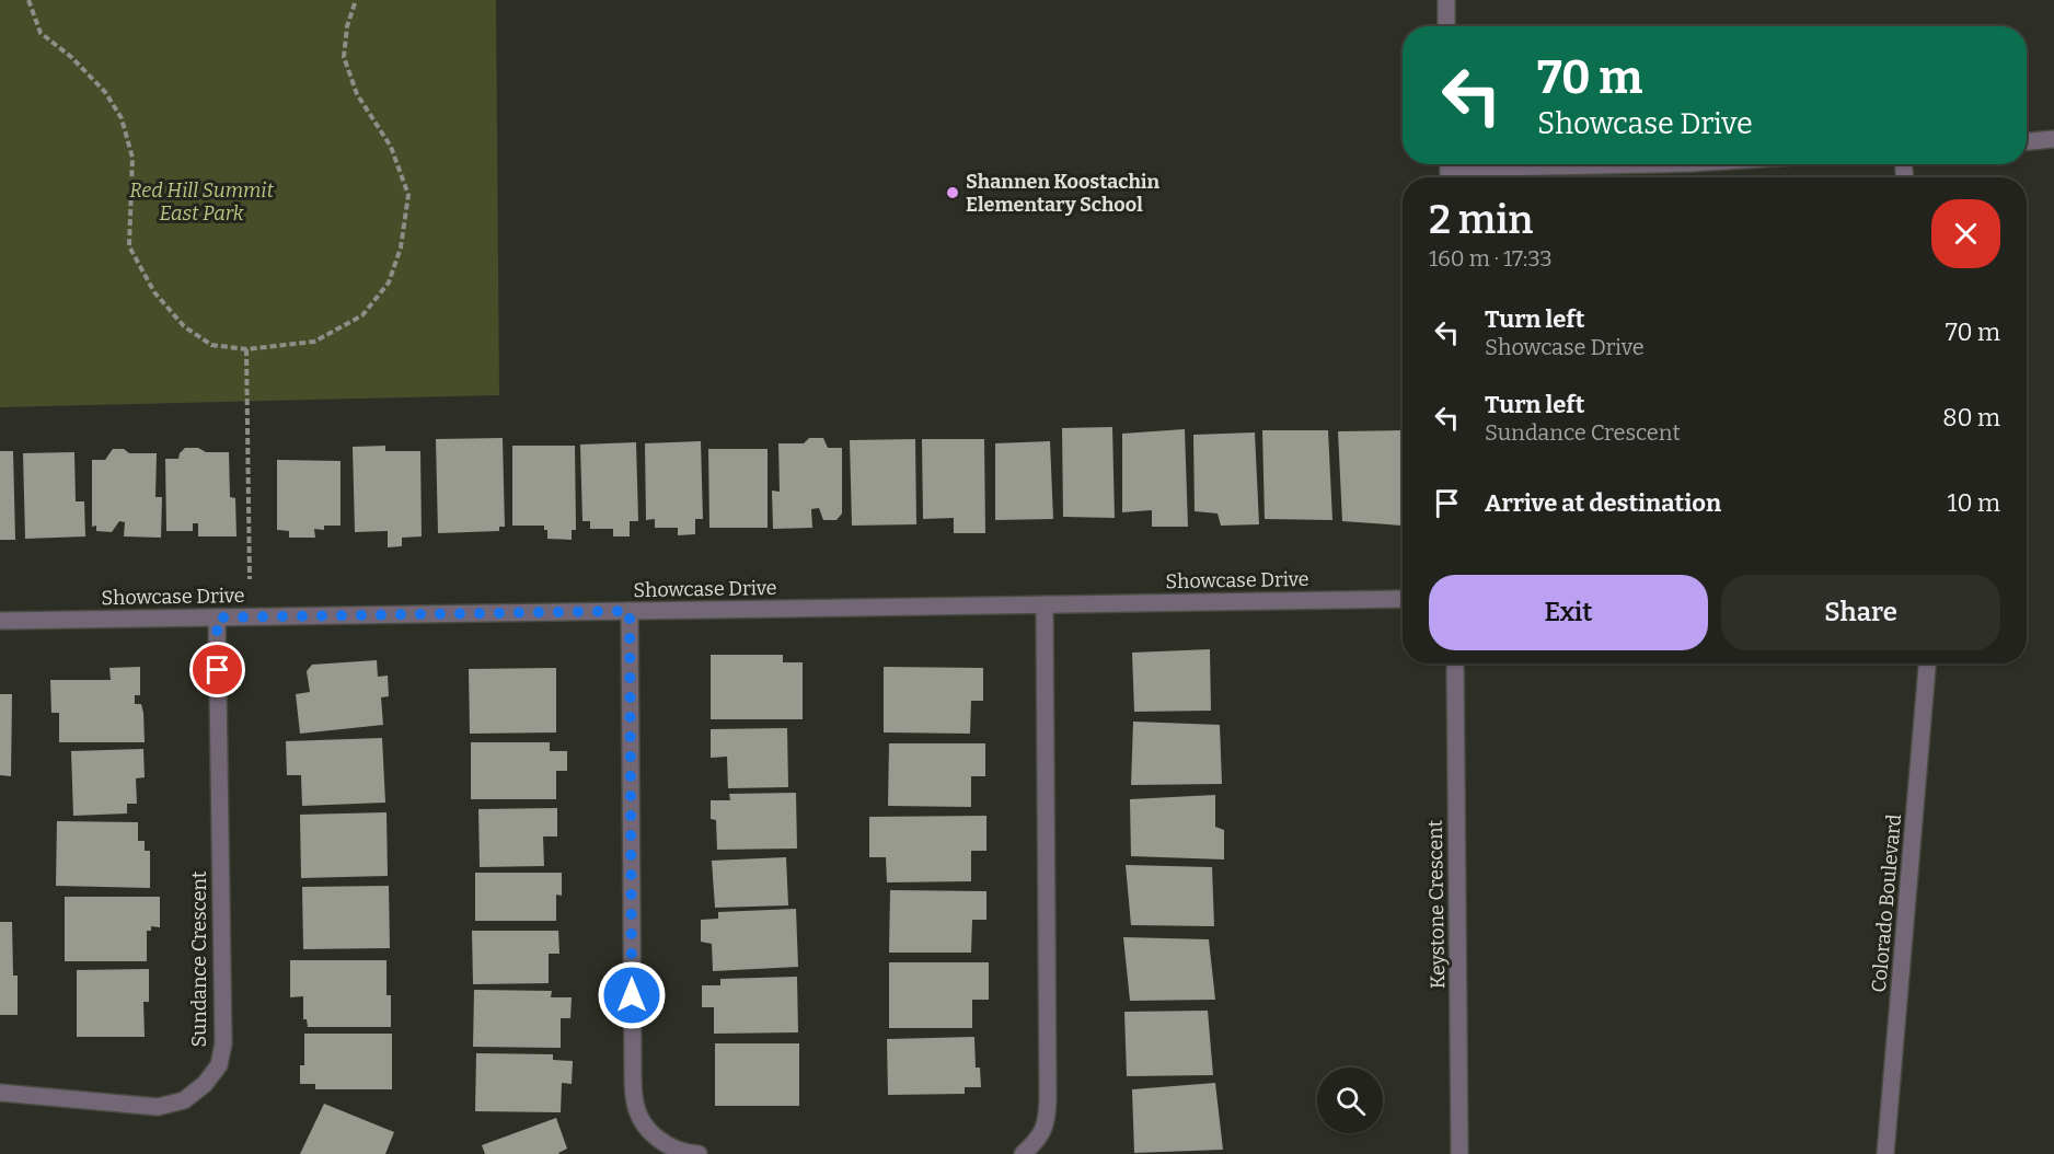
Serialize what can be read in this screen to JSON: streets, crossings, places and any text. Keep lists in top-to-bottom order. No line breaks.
{"streets":{"street":["Showcase Drive","Colorado Boulevard","Keystone Crescent","Sundance Crescent"]},"crossings":[["Showcase Drive","Sundance Crescent"]],"parks":["Red Hill Summit East Park"],"places":["Shannen Koostachin Elementary School"],"page":{"turn":["70 m","Showcase Drive"],"heading":["2 min","160 m · 17:33"],"list":[{"name":"Turn left","note":"Showcase Drive","value":"70 m"},{"name":"Turn left","note":"Sundance Crescent","value":"80 m"},{"name":"Arrive at destination","value":"10 m"}],"buttons":["Exit","Share"]}}
